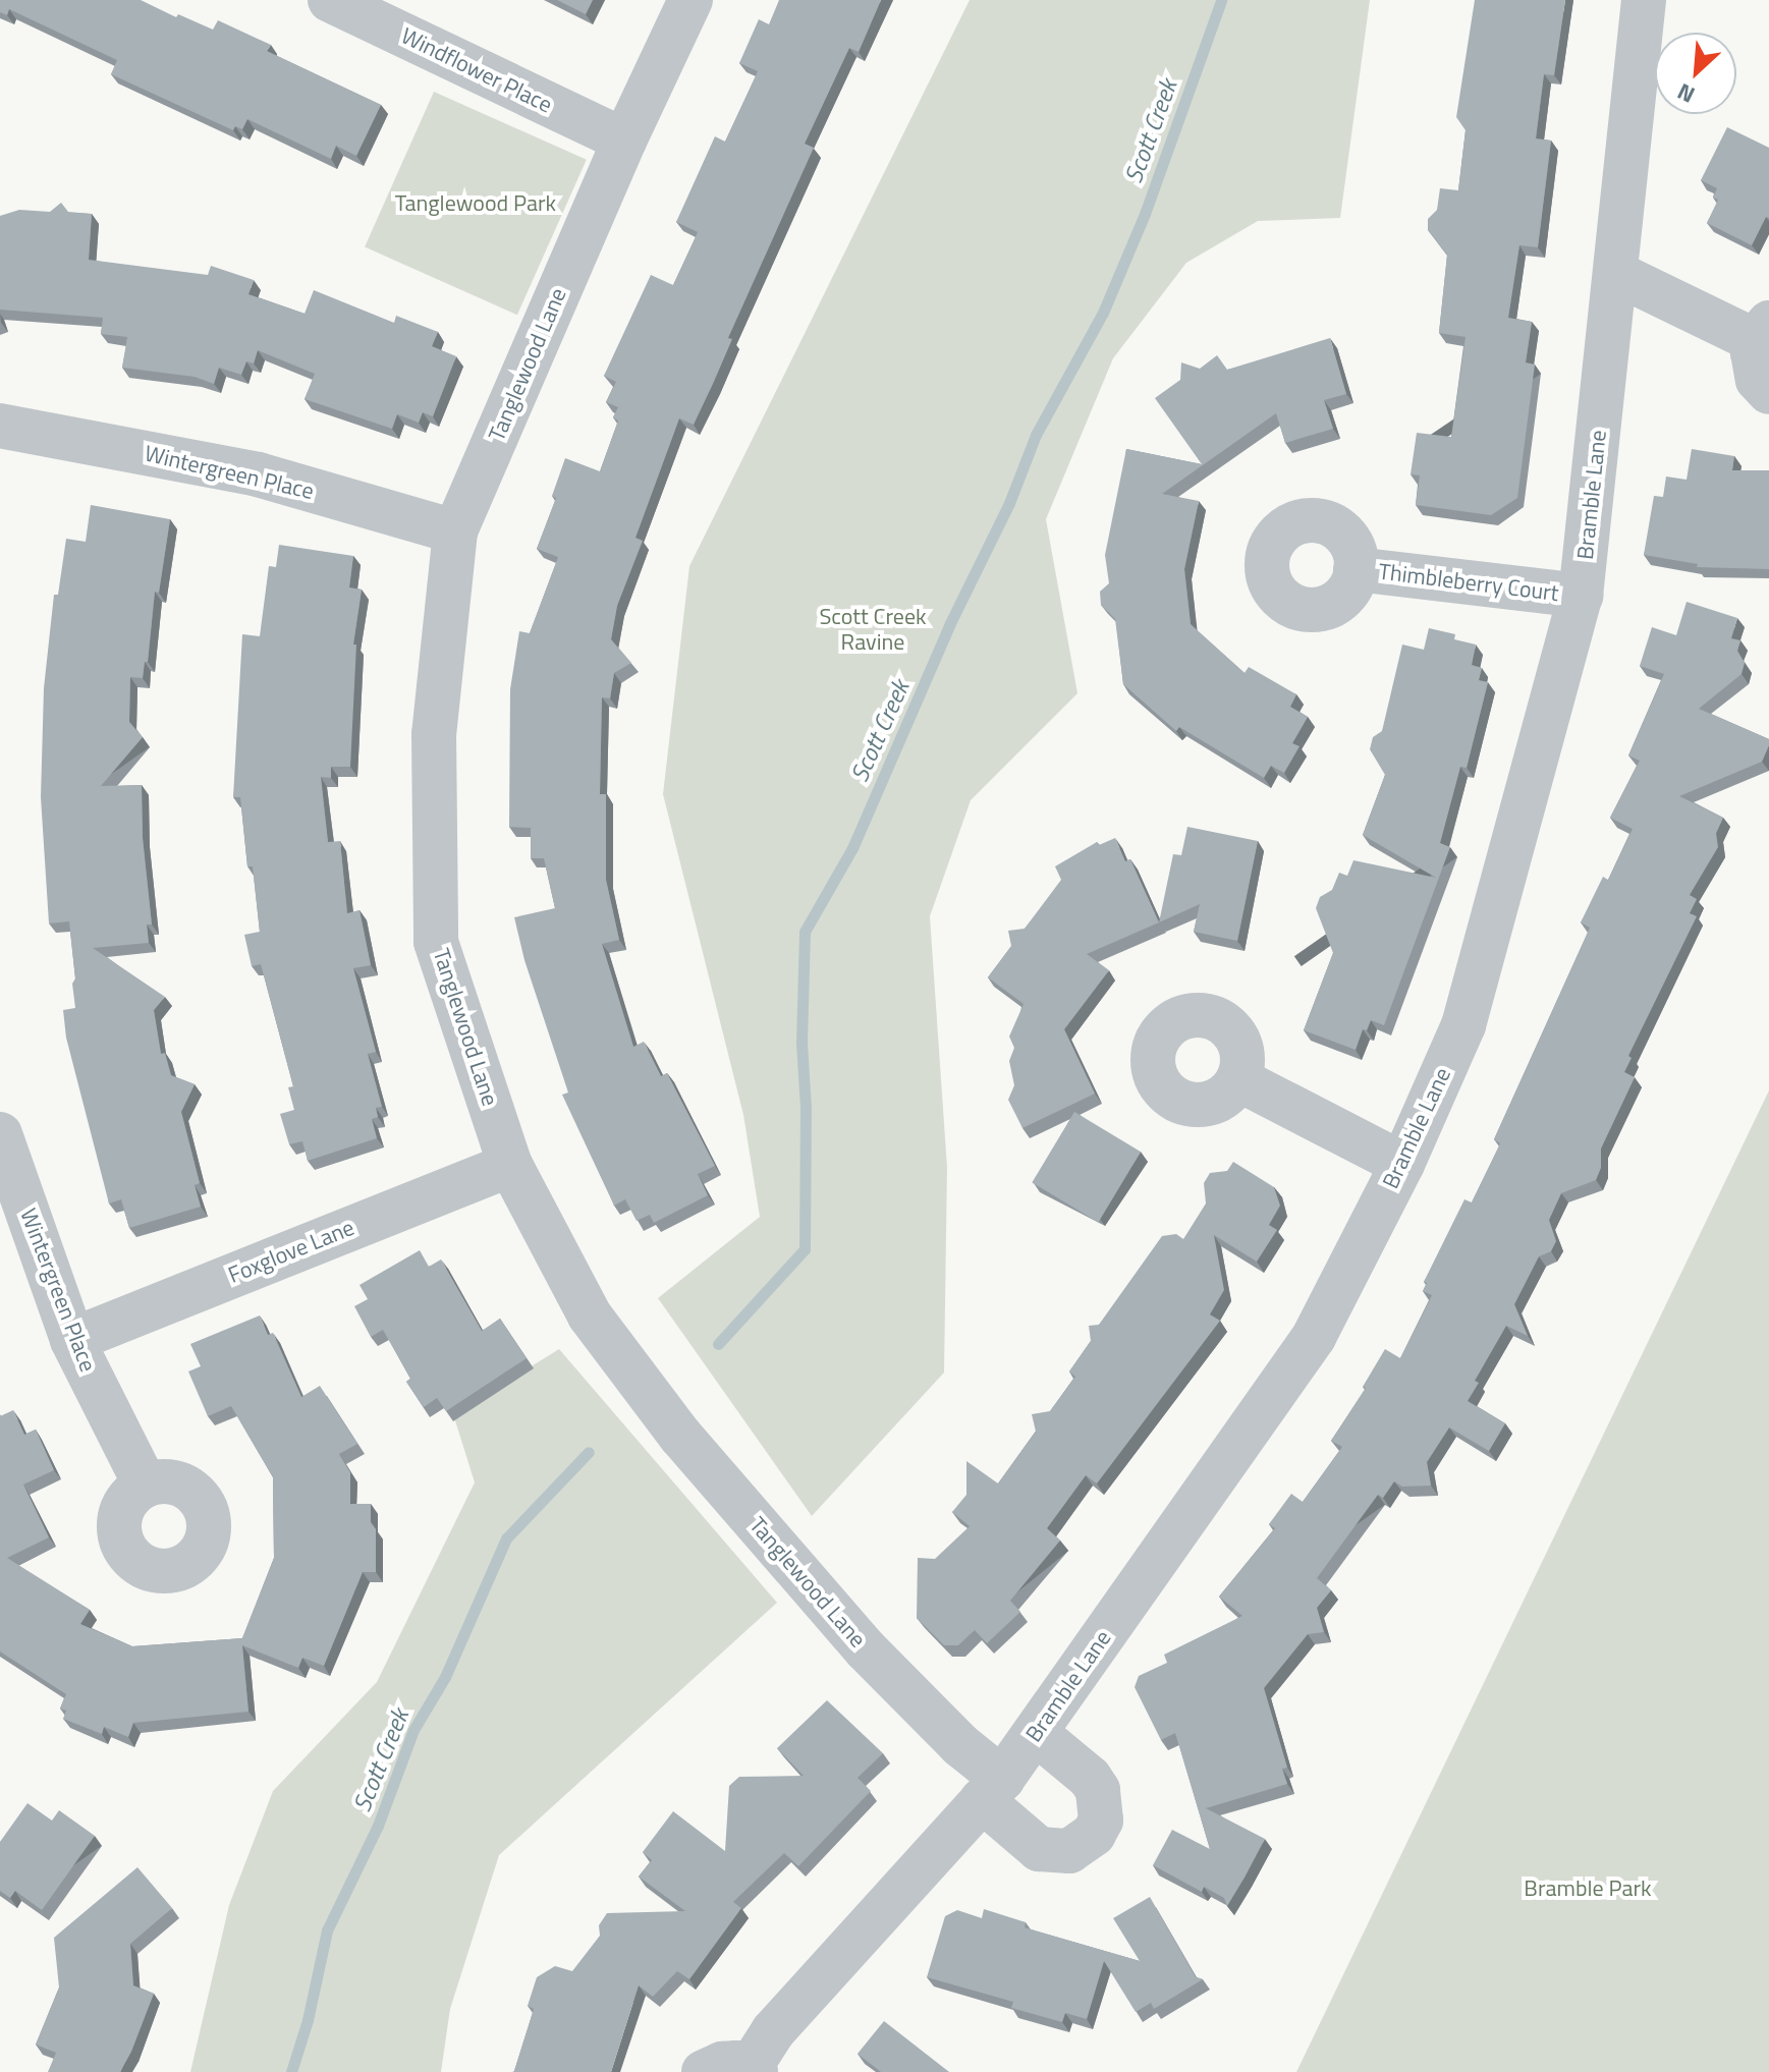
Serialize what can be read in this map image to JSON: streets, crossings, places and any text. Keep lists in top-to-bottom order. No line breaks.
{"streets":{"street":["Windflower Place","Tanglewood Lane","Wintergreen Place","Bramble Lane","Thimbleberry Court","Foxglove Lane"]},"crossings":[["Windflower Place","Tanglewood Lane"],["Tanglewood Lane","Wintergreen Place"],["Tanglewood Lane","Bramble Lane"],["Tanglewood Lane","Foxglove Lane"],["Wintergreen Place","Foxglove Lane"],["Bramble Lane","Thimbleberry Court"]],"water":["Scott Creek"],"parks":["Tanglewood Park","Scott Creek Ravine","Bramble Park"],"north":"bottom left"}
